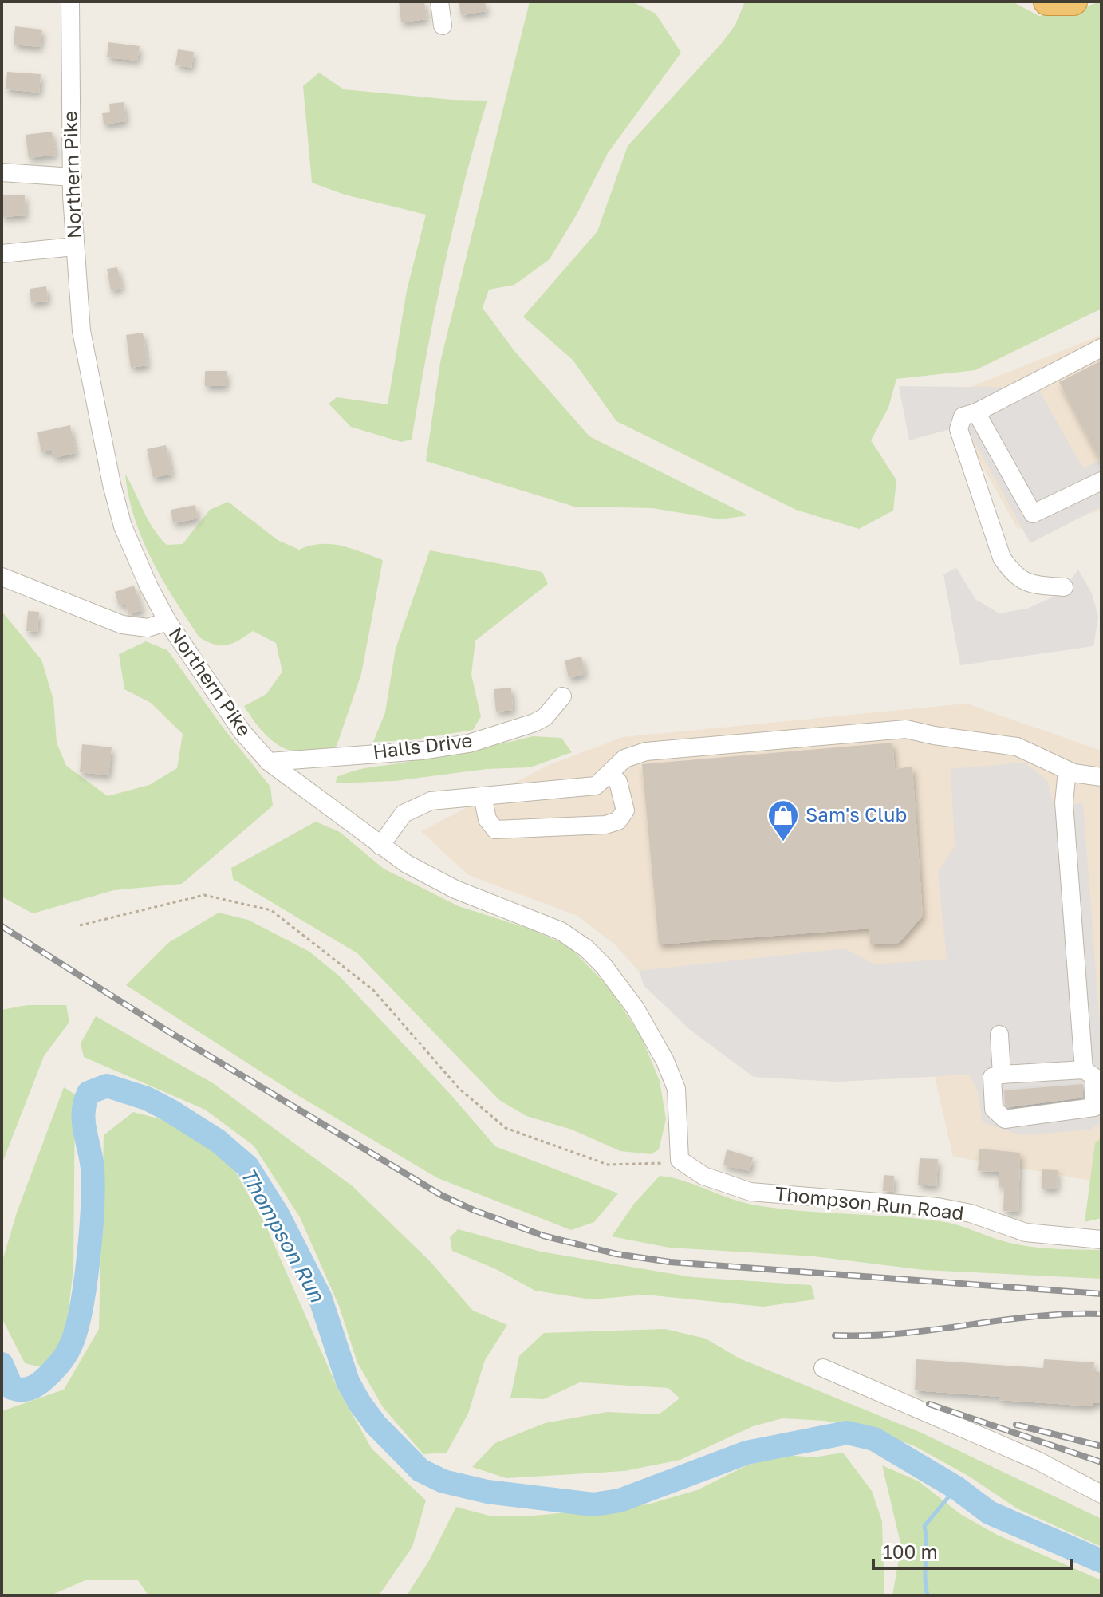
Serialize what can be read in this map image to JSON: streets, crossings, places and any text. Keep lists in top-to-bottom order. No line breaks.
{"streets":{"street":["Northern Pike","Halls Drive","Thompson Run Road"]},"crossings":[["Northern Pike","Halls Drive"],["Northern Pike","Thompson Run Road"]],"water":["Thompson Run"],"places":{"shop":["Sam's Club"]},"scale_bar":"100 m"}
